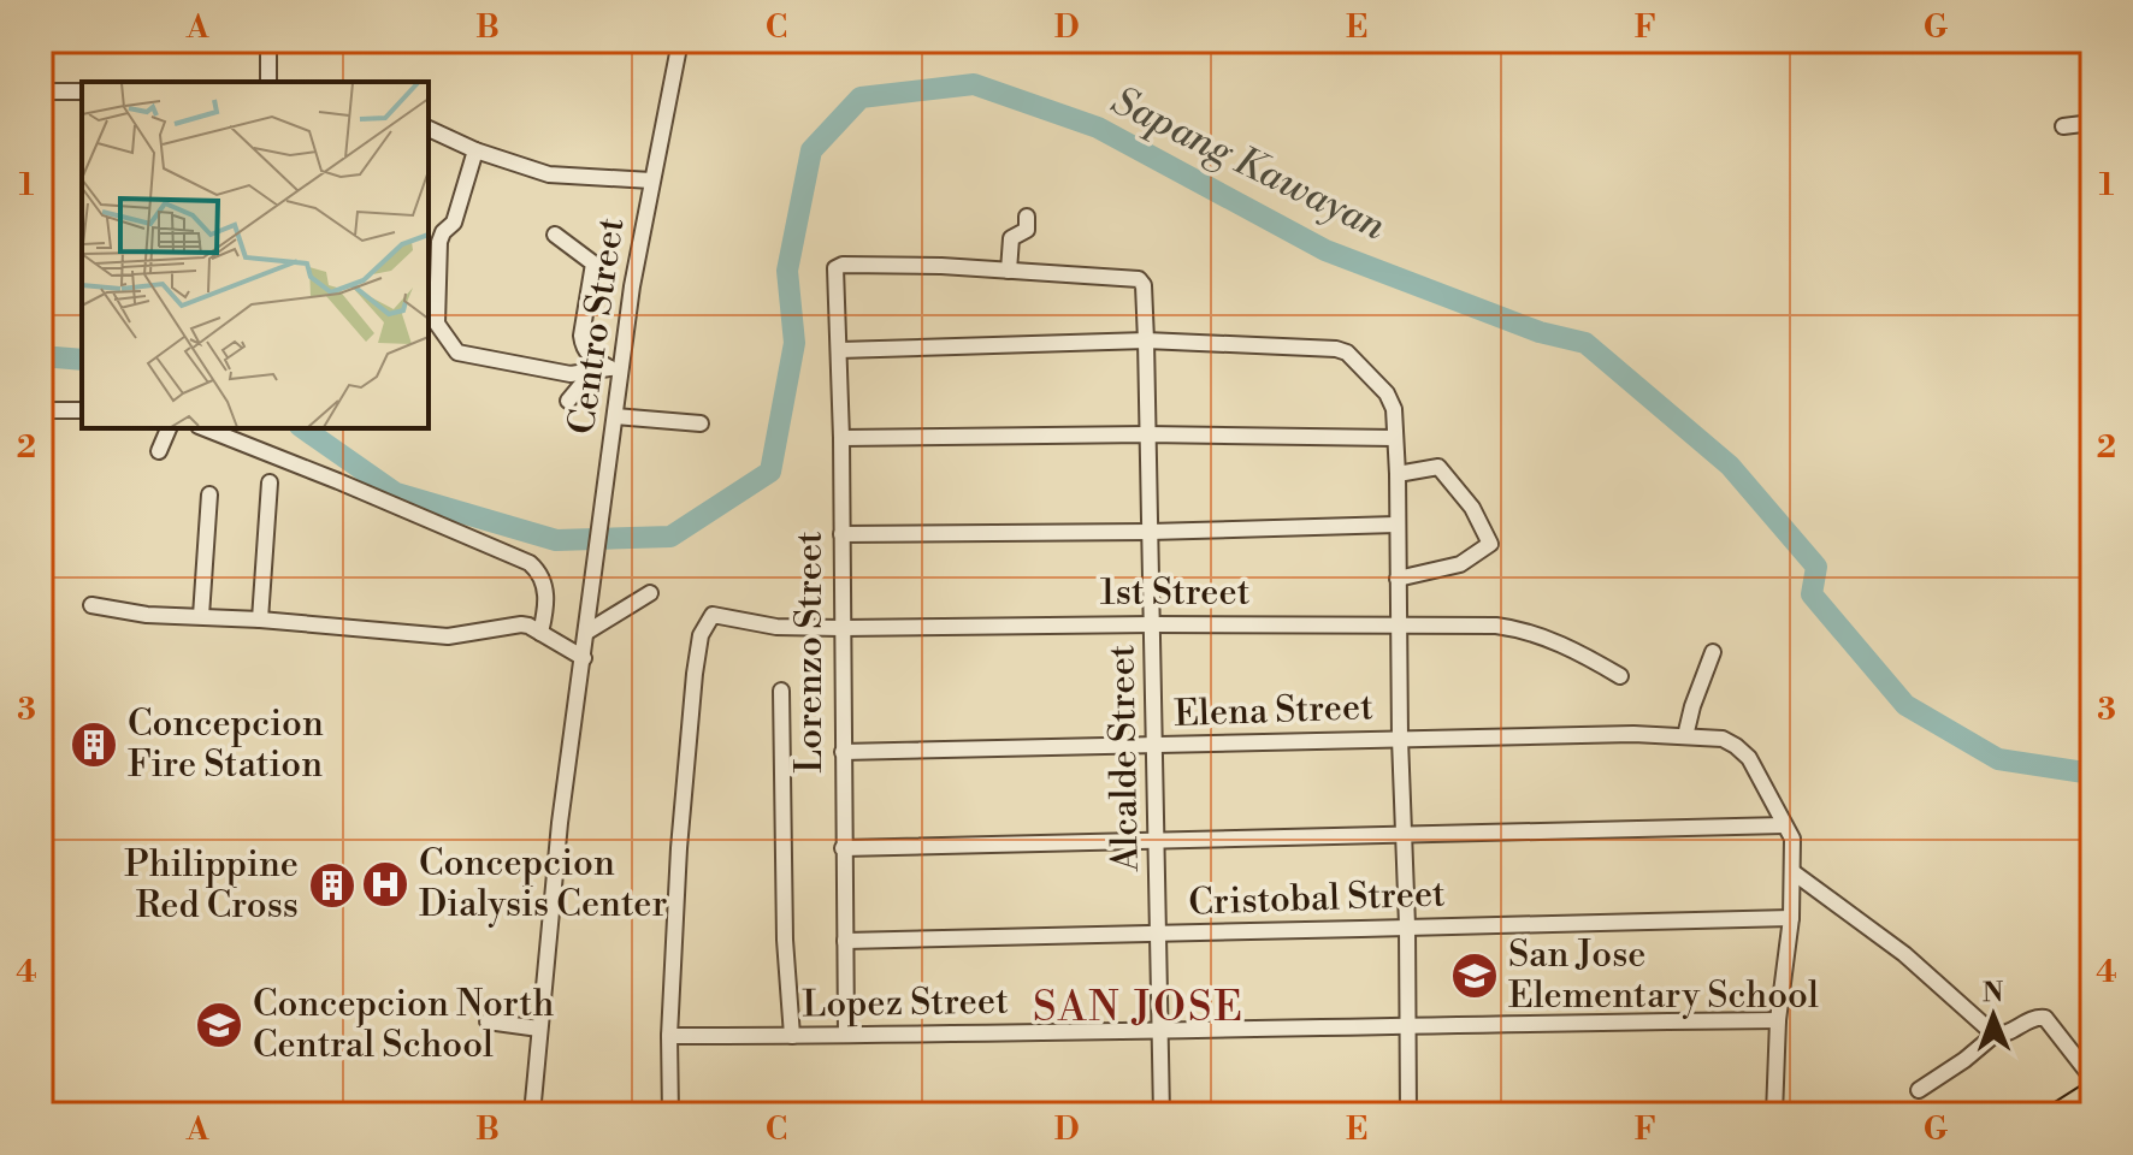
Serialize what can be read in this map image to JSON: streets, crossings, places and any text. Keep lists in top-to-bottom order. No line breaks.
{"streets":{"street":["Centro Street","1st Street","Lorenzo Street","Elena Street","Alcalde Street","Cristobal Street","Lopez Street"]},"crossings":[["1st Street","Lorenzo Street"],["1st Street","Alcalde Street"],["1st Street","Lopez Street"],["Lorenzo Street","Elena Street"],["Lorenzo Street","Alcalde Street"],["Lorenzo Street","Cristobal Street"],["Lorenzo Street","Lopez Street"],["Elena Street","Alcalde Street"],["Elena Street","Cristobal Street"],["Alcalde Street","Cristobal Street"],["Alcalde Street","Lopez Street"]],"districts":["SAN JOSE"],"water":["Sapang Kawayan"],"places":{"building":["Concepcion Fire Station","Philippine Red Cross"],"hospital":["Concepcion Dialysis Center"],"school or university":["San Jose Elementary School","Concepcion North Central School"]},"north":"top","grid":{"columns":["A","B","C","D","E","F","G"],"rows":["1","2","3","4"]}}
